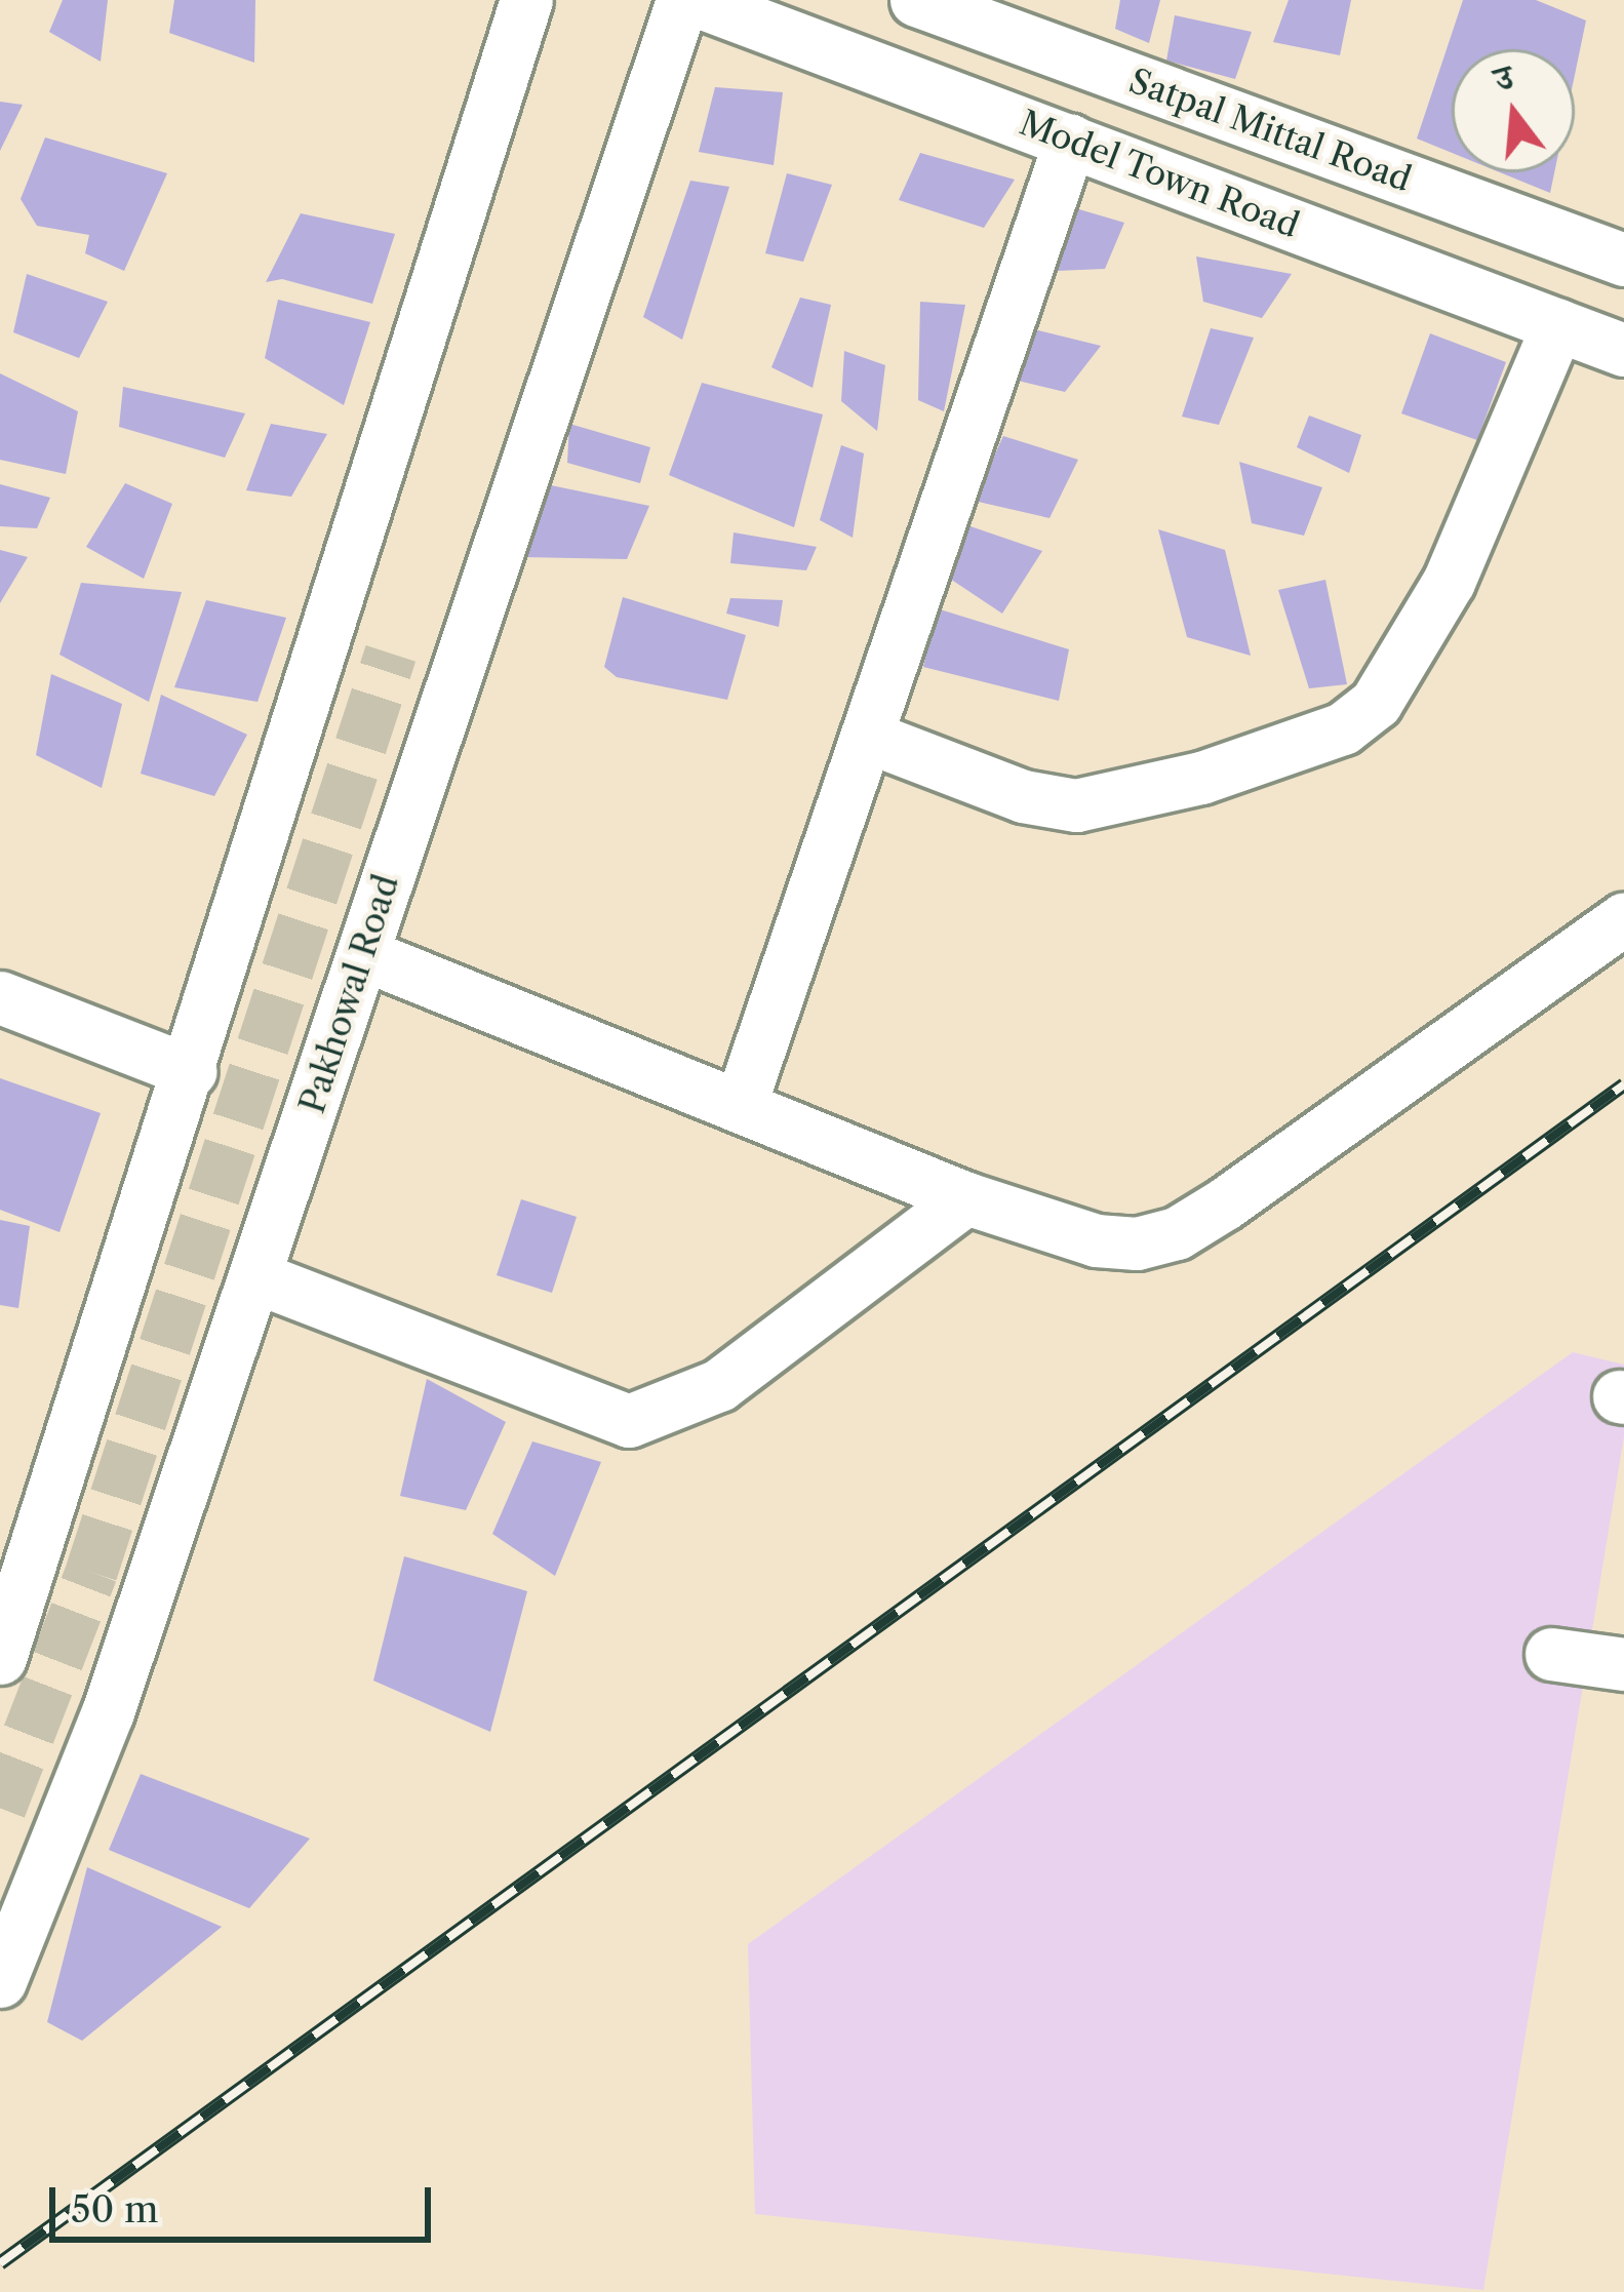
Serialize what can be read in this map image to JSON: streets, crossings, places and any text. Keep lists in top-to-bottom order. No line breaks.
{"streets":{"street":["Satpal Mittal Road","Model Town Road","Pakhowal Road"]},"scale_bar":"50 m","north":"top"}
